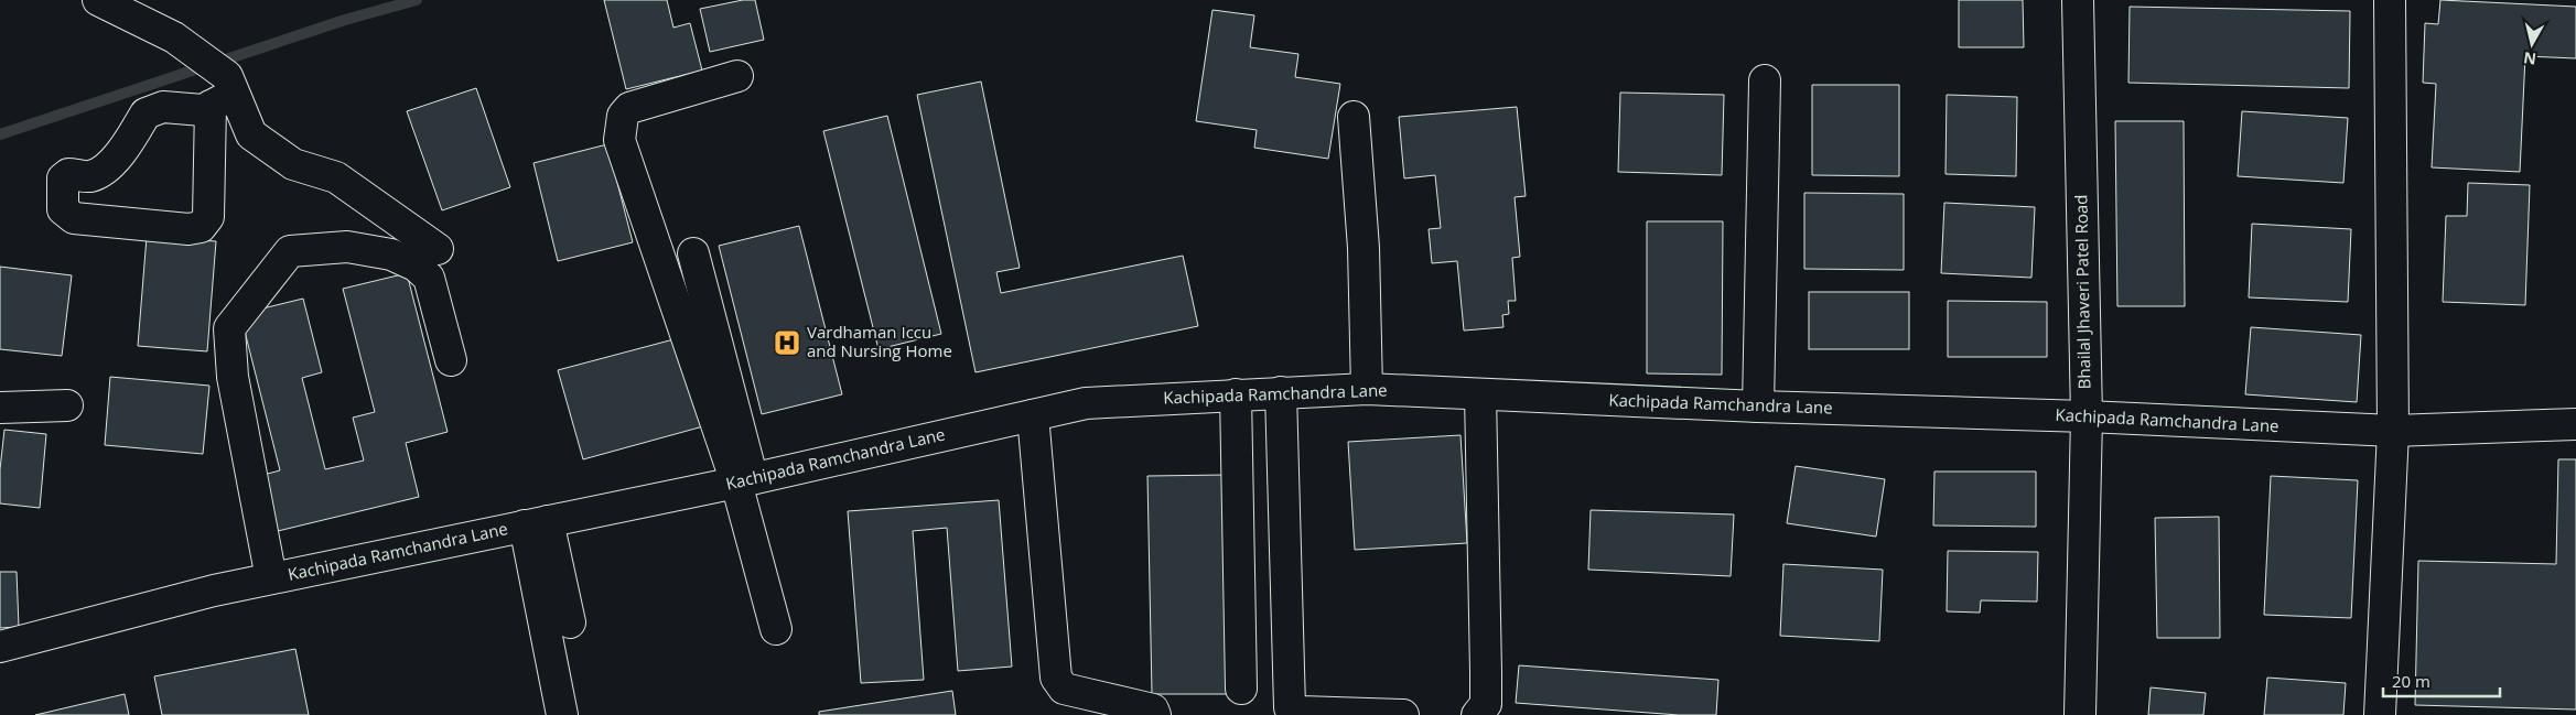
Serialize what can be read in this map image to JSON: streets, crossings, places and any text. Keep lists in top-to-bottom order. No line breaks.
{"streets":{"street":["Bhailal Jhaveri Patel Road","Kachipada Ramchandra Lane"]},"crossings":[["Bhailal Jhaveri Patel Road","Kachipada Ramchandra Lane"]],"places":{"hospital":["Vardhaman Iccu and Nursing Home"]},"scale_bar":"20 m","north":"bottom"}
